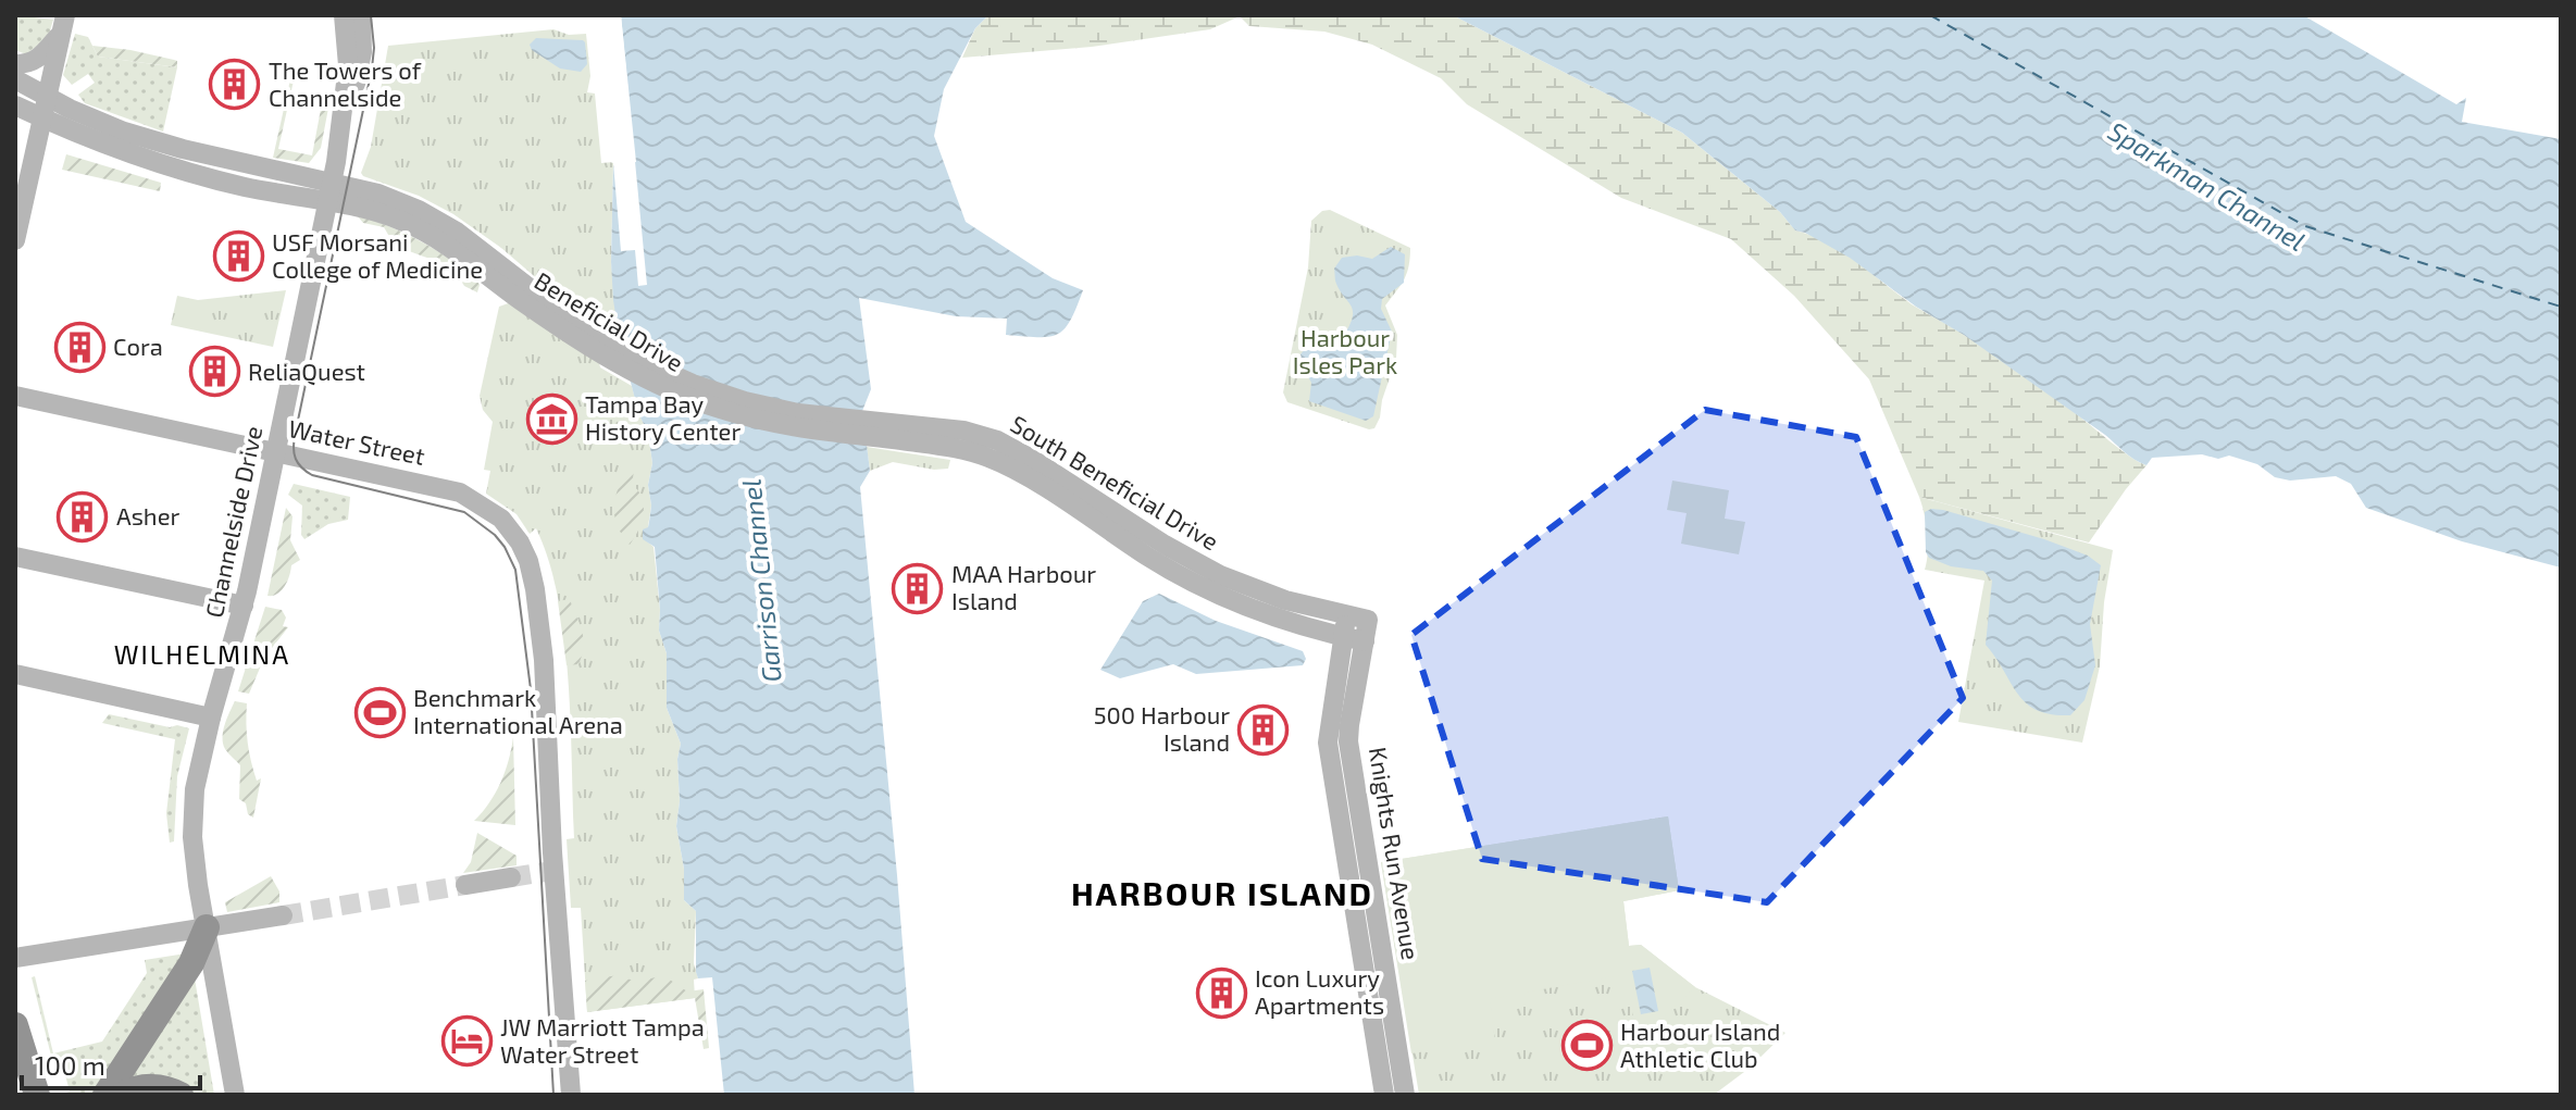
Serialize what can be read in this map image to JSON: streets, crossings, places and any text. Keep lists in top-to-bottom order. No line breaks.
{"streets":{"street":["Beneficial Drive","Water Street","South Beneficial Drive","Channelside Drive","Knights Run Avenue"]},"crossings":[["Beneficial Drive","South Beneficial Drive"],["Beneficial Drive","Channelside Drive"],["Water Street","Channelside Drive"],["South Beneficial Drive","Knights Run Avenue"]],"districts":["WILHELMINA","HARBOUR ISLAND"],"water":["Sparkman Channel","Garrison Channel"],"parks":["Harbour Isles Park"],"places":{"building":["The Towers of Channelside","USF Morsani College of Medicine","Cora","ReliaQuest","Asher","MAA Harbour Island","500 Harbour Island","Icon Luxury Apartments"],"museum":["Tampa Bay History Center"],"sports":["Benchmark International Arena","Harbour Island Athletic Club"],"hotel":["JW Marriott Tampa Water Street"]},"scale_bar":"100 m"}
